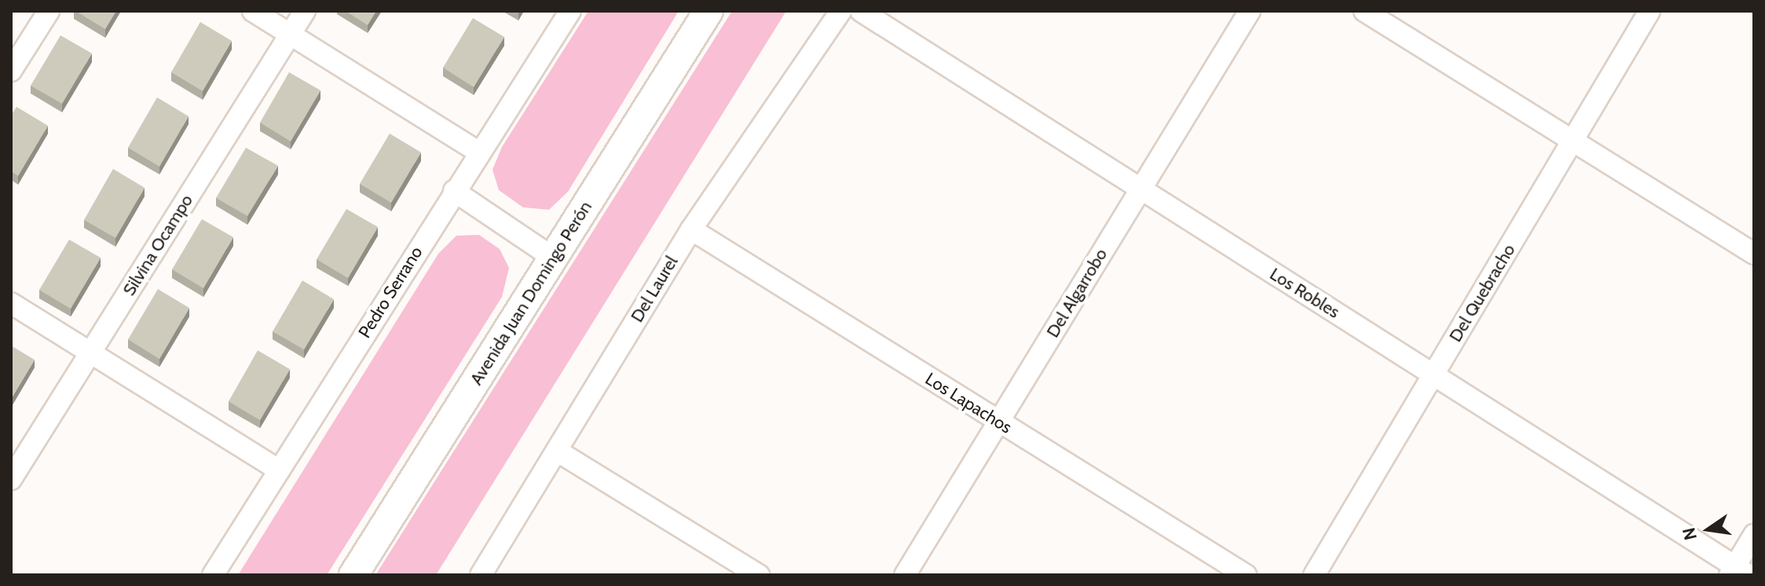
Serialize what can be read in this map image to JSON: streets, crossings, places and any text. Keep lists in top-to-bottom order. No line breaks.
{"streets":{"main road":["Avenida Juan Domingo Perón"],"street":["Silvina Ocampo","Del Laurel","Pedro Serrano","Del Algarrobo","Los Robles","Del Quebracho","Los Lapachos"]},"crossings":[["Del Laurel","Los Lapachos"],["Del Algarrobo","Los Robles"],["Del Algarrobo","Los Lapachos"],["Los Robles","Del Quebracho"]],"north":"left"}
